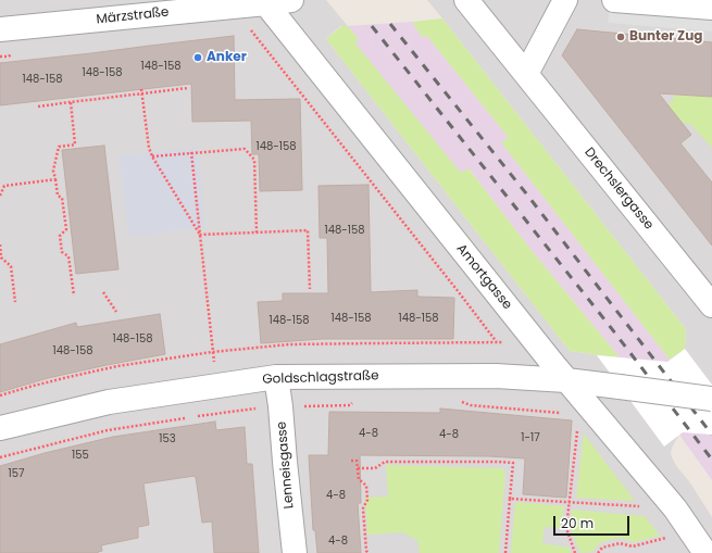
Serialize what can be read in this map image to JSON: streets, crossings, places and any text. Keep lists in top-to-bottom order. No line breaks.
{"streets":{"street":["Märzstraße","Drechslergasse","Amortgasse","Goldschlagstraße","Lenneisgasse"]},"crossings":[["Märzstraße","Amortgasse"],["Amortgasse","Goldschlagstraße"],["Goldschlagstraße","Lenneisgasse"]],"places":["Bunter Zug","Anker"],"house_numbers":["148-158","148-158","148-158","148-158","148-158","148-158","148-158","148-158","148-158","148-158","4-8","4-8","1-17","153","155","157","4-8","4-8"],"scale_bar":"20 m"}
